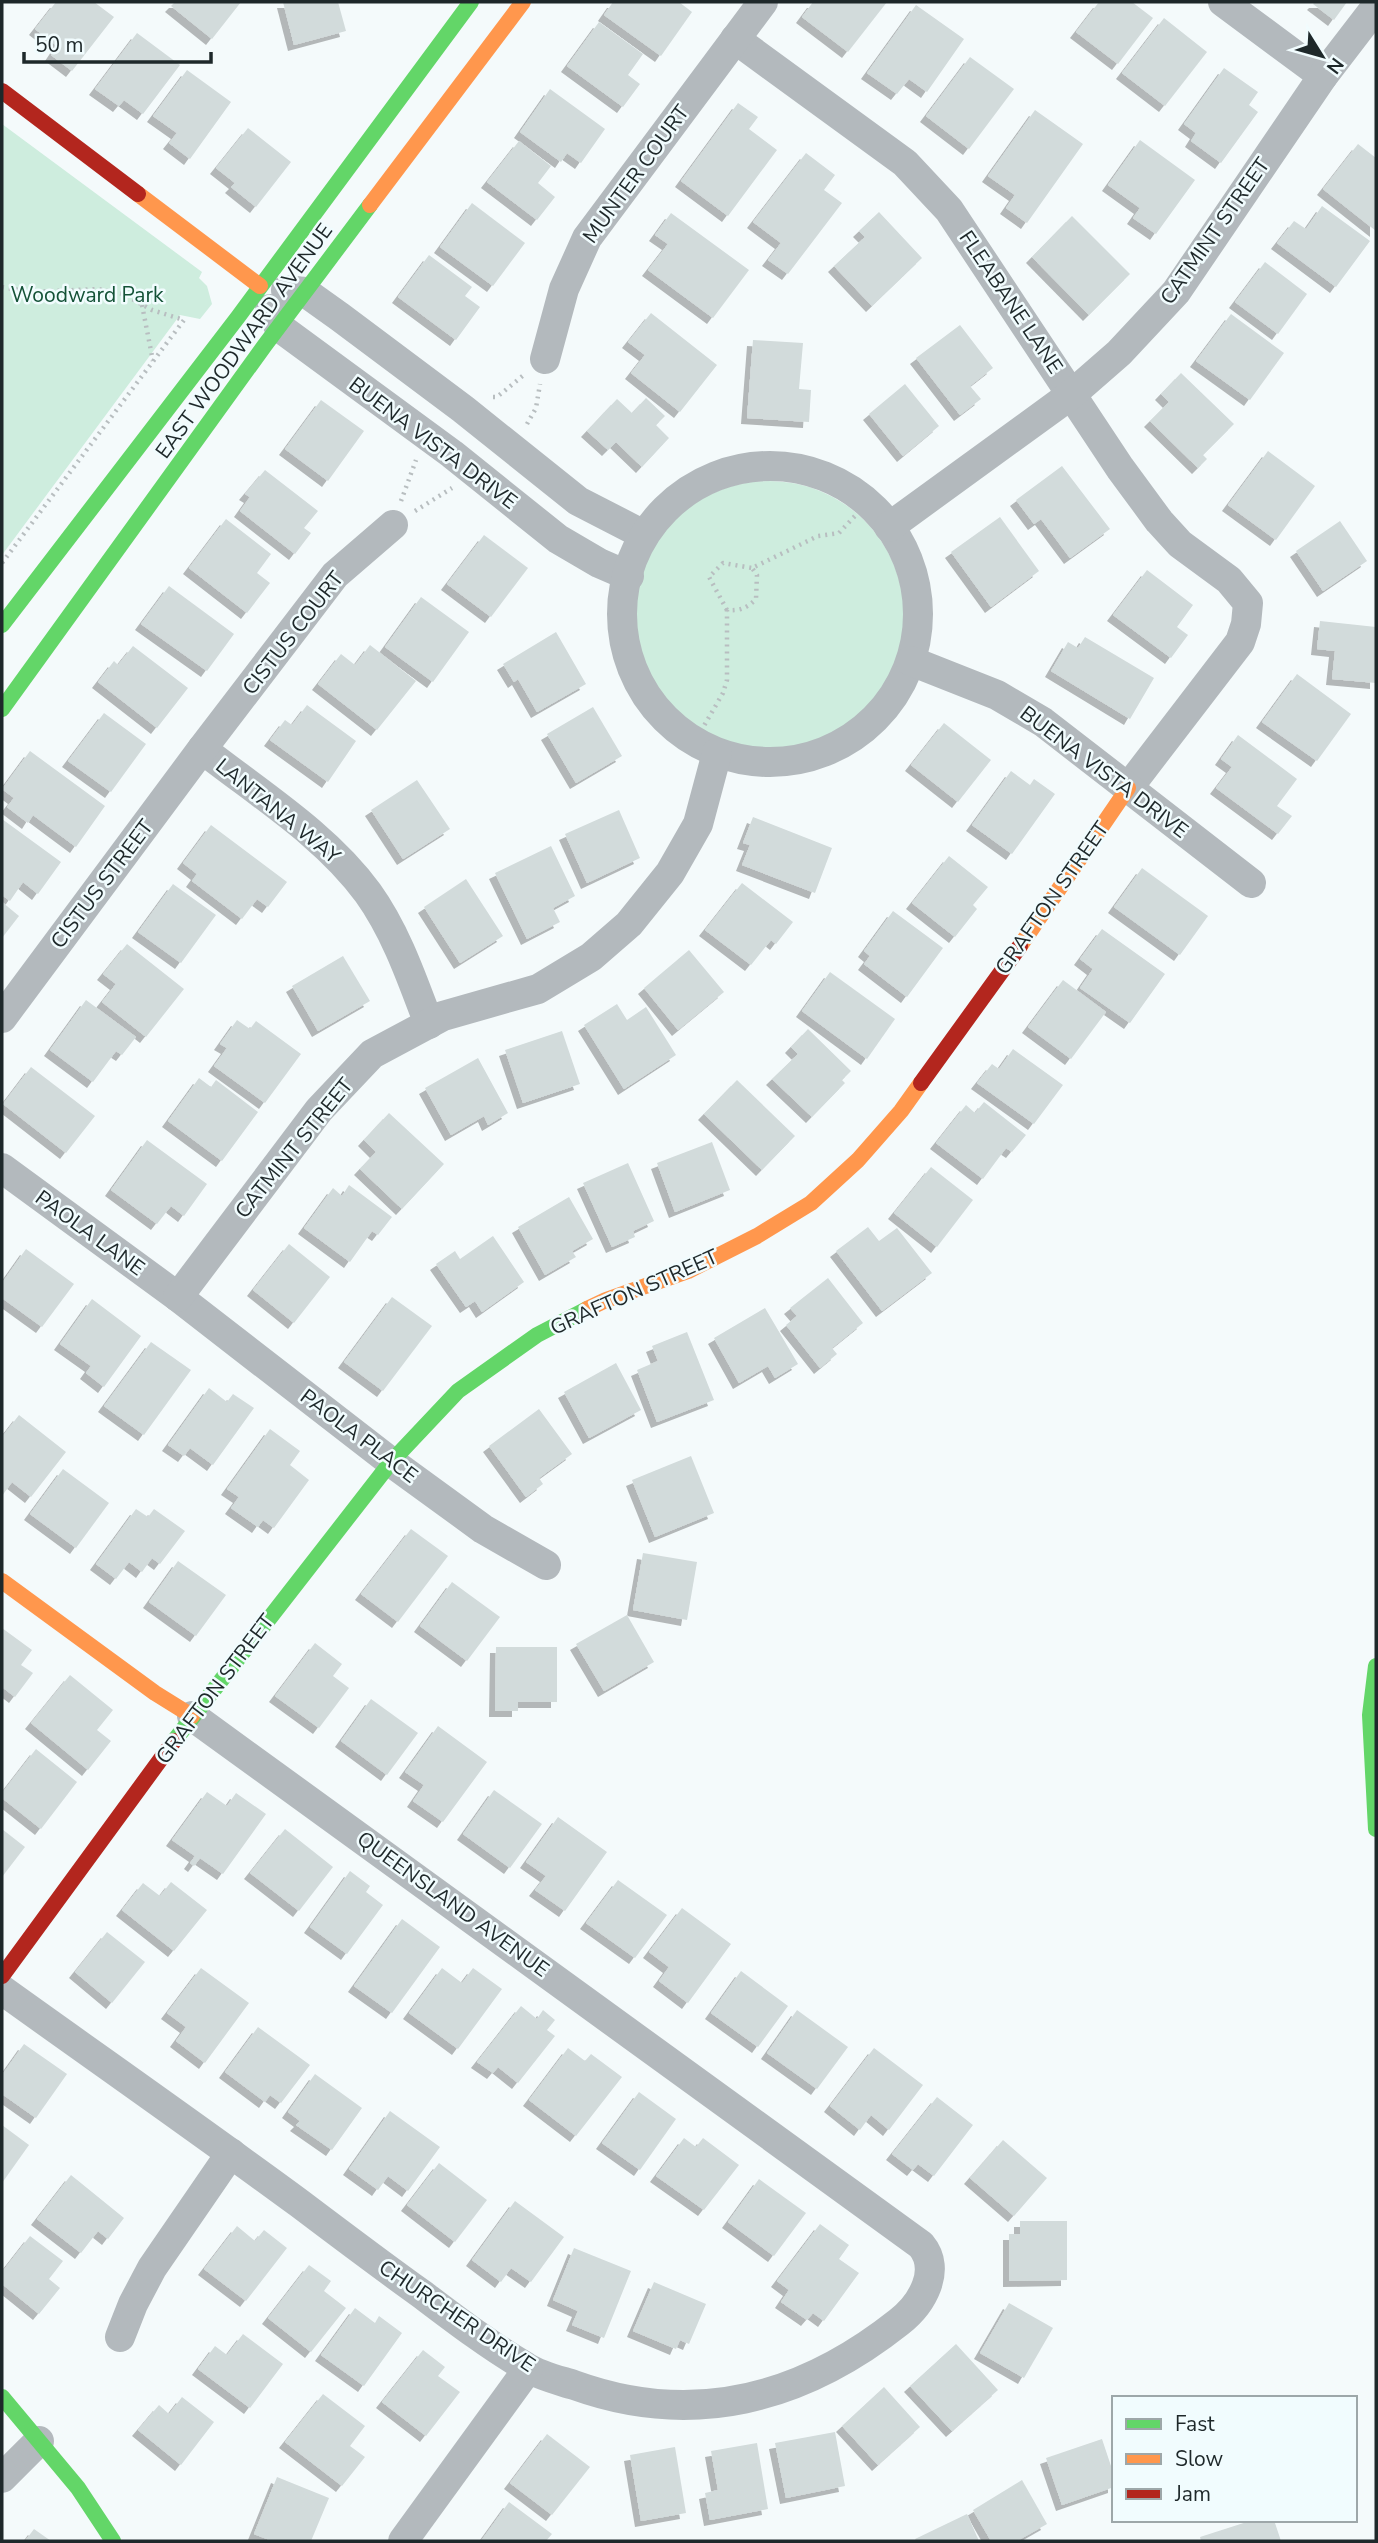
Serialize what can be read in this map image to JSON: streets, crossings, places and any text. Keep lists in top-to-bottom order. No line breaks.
{"streets":{"street":["MUNTER COURT","CATMINT STREET","FLEABANE LANE","EAST WOODWARD AVENUE","BUENA VISTA DRIVE","CISTUS COURT","LANTANA WAY","CISTUS STREET","GRAFTON STREET","PAOLA LANE","PAOLA PLACE","QUEENSLAND AVENUE","CHURCHER DRIVE"]},"crossings":[["MUNTER COURT","FLEABANE LANE"],["CATMINT STREET","FLEABANE LANE"],["CATMINT STREET","LANTANA WAY"],["CATMINT STREET","PAOLA LANE"],["CATMINT STREET","PAOLA PLACE"],["FLEABANE LANE","GRAFTON STREET"],["EAST WOODWARD AVENUE","BUENA VISTA DRIVE"],["BUENA VISTA DRIVE","GRAFTON STREET"],["CISTUS COURT","LANTANA WAY"],["CISTUS COURT","CISTUS STREET"],["LANTANA WAY","CISTUS STREET"],["GRAFTON STREET","PAOLA PLACE"],["GRAFTON STREET","QUEENSLAND AVENUE"],["PAOLA LANE","PAOLA PLACE"],["QUEENSLAND AVENUE","CHURCHER DRIVE"]],"parks":["Woodward Park"],"legend":["Fast","Slow","Jam"],"scale_bar":"50 m","north":"bottom right"}
